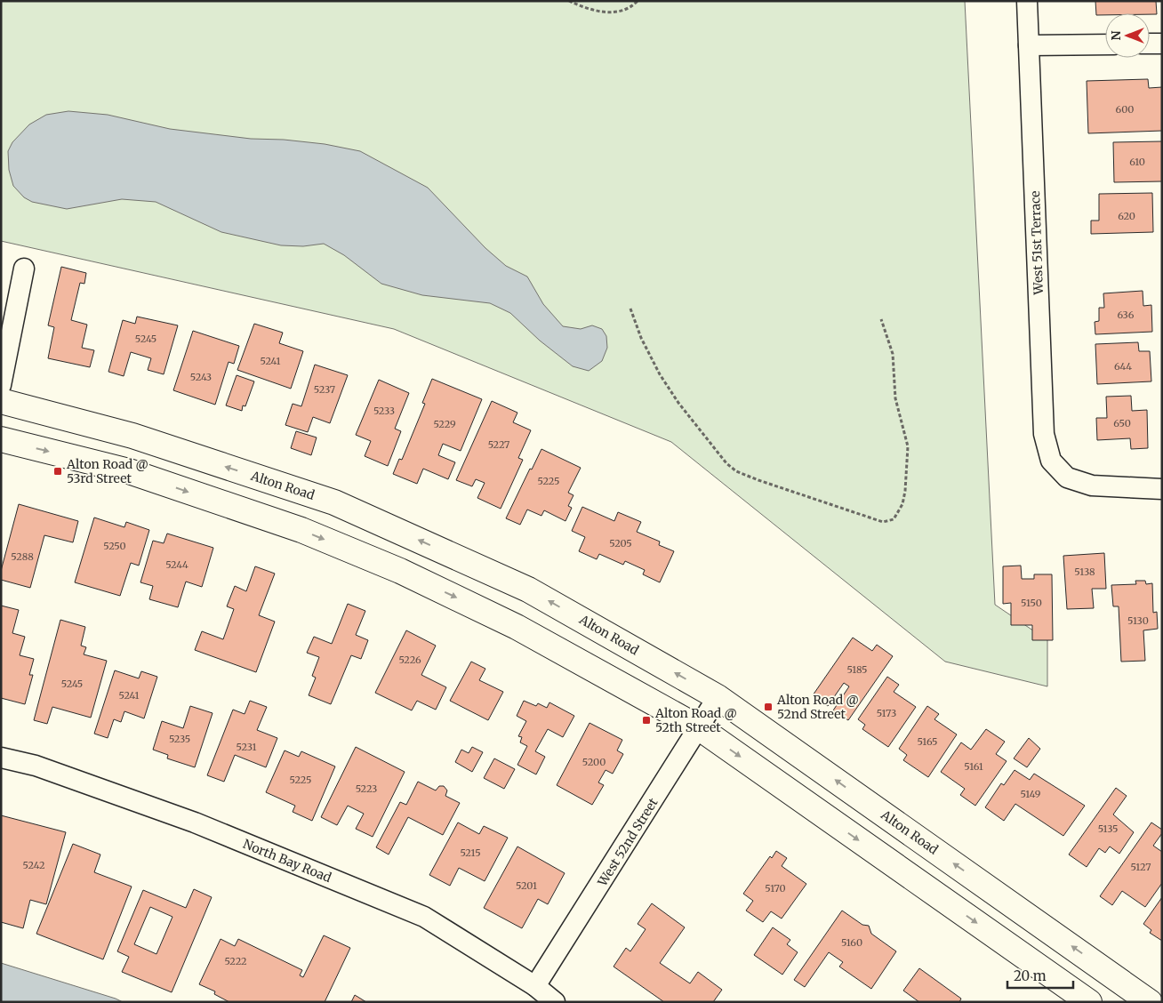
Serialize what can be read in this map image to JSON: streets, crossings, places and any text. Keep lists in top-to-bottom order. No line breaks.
{"streets":{"main road":["Alton Road"],"street":["West 51st Terrace","West 52nd Street","North Bay Road"]},"crossings":[["Alton Road","West 52nd Street"],["West 52nd Street","North Bay Road"]],"places":{"transit":["Alton Road @ 53rd Street","Alton Road @ 52nd Street","Alton Road @ 52th Street"]},"house_numbers":["600","610","620","636","5245","5241","644","5243","5237","5233","650","5229","5227","5225","5205","5250","5288","5244","5138","5150","5130","5226","5185","5245","5241","5173","5235","5165","5231","5200","5161","5225","5223","5149","5135","5215","5242","5127","5201","5170","5160","5222"],"scale_bar":"20 m","north":"left"}
